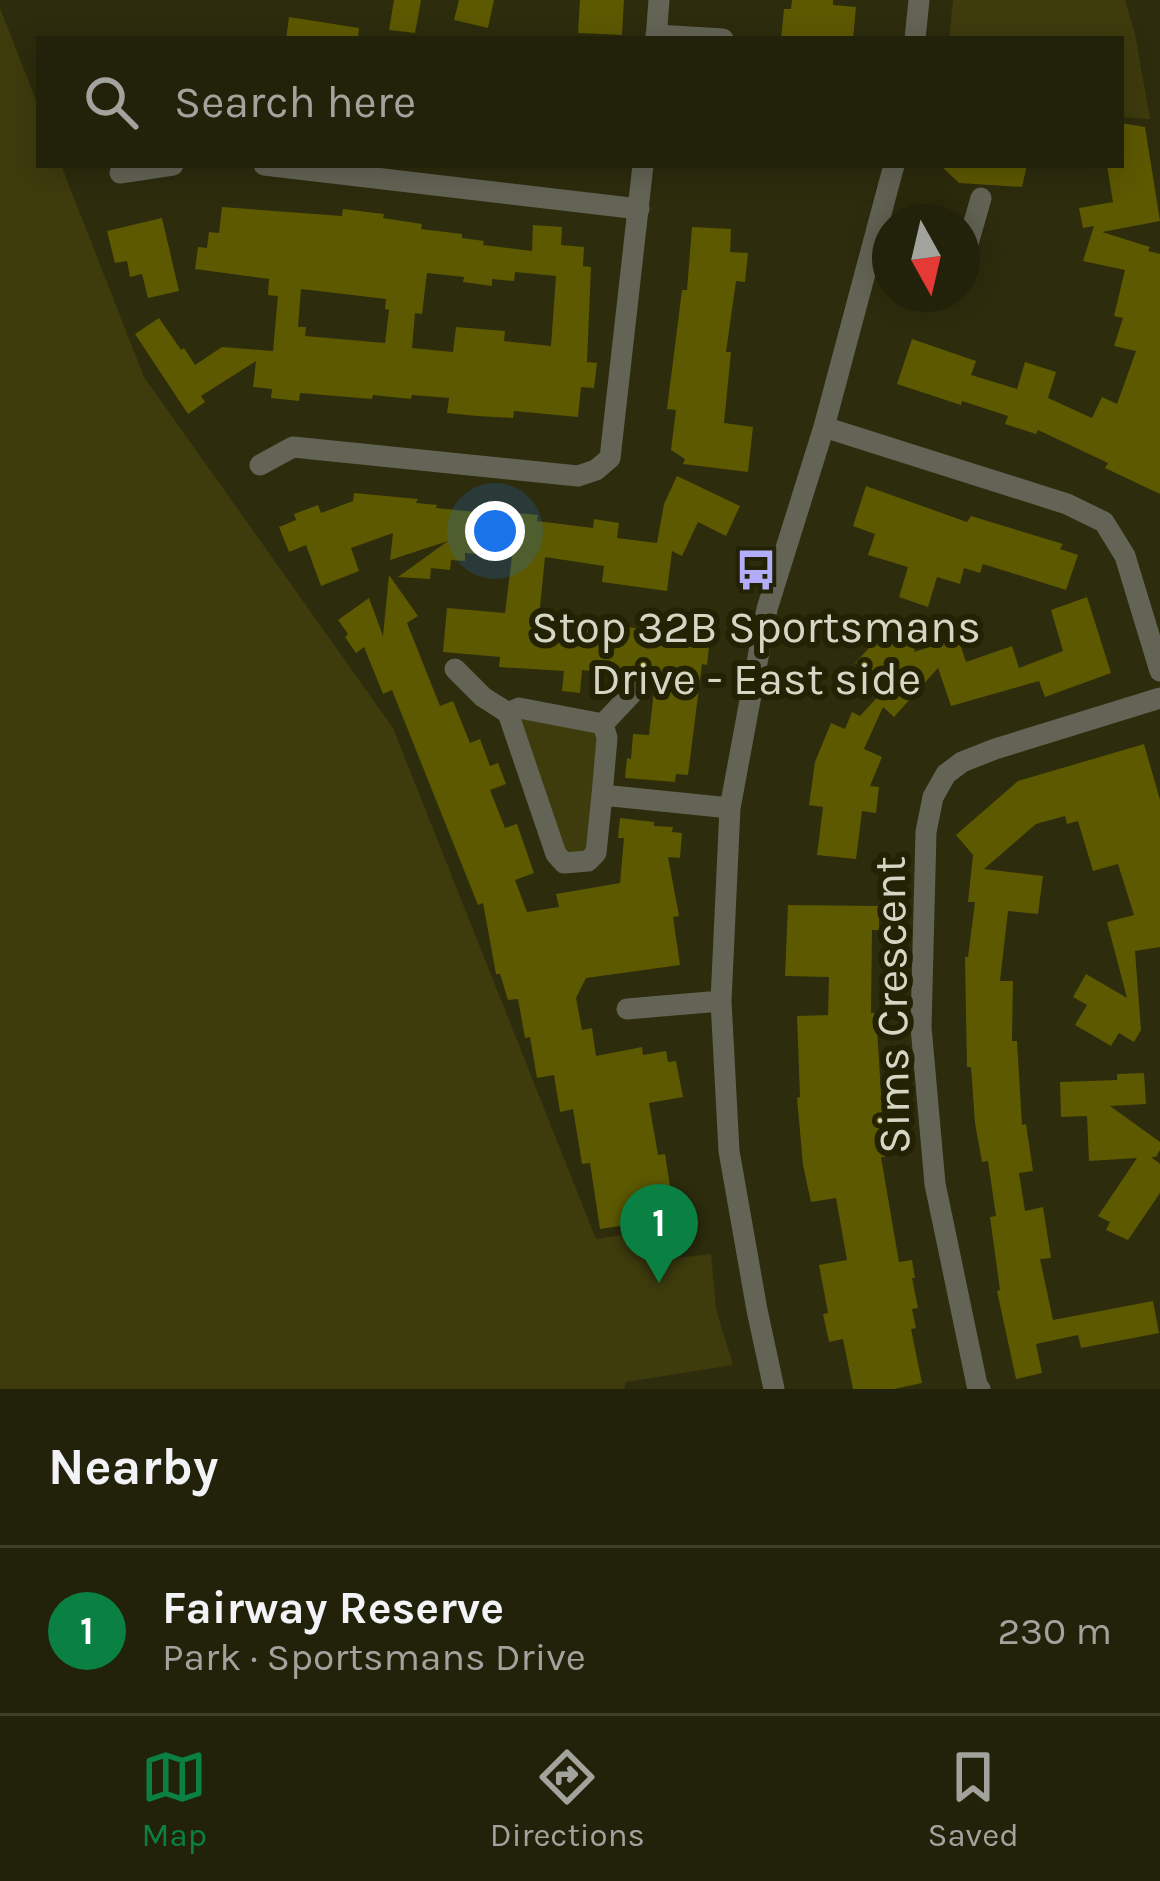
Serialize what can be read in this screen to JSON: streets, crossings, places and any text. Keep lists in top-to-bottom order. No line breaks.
{"streets":{"street":["Sims Crescent"]},"places":{"bus stop":["Stop 32B Sportsmans Drive - East side"]},"north":"bottom","page":{"search":"Search here","pins":"1","heading":"Nearby","list":[{"mark":"1","name":"Fairway Reserve","note":"Park · Sportsmans Drive","value":"230 m"}],"nav":["Map","Directions","Saved"]}}
